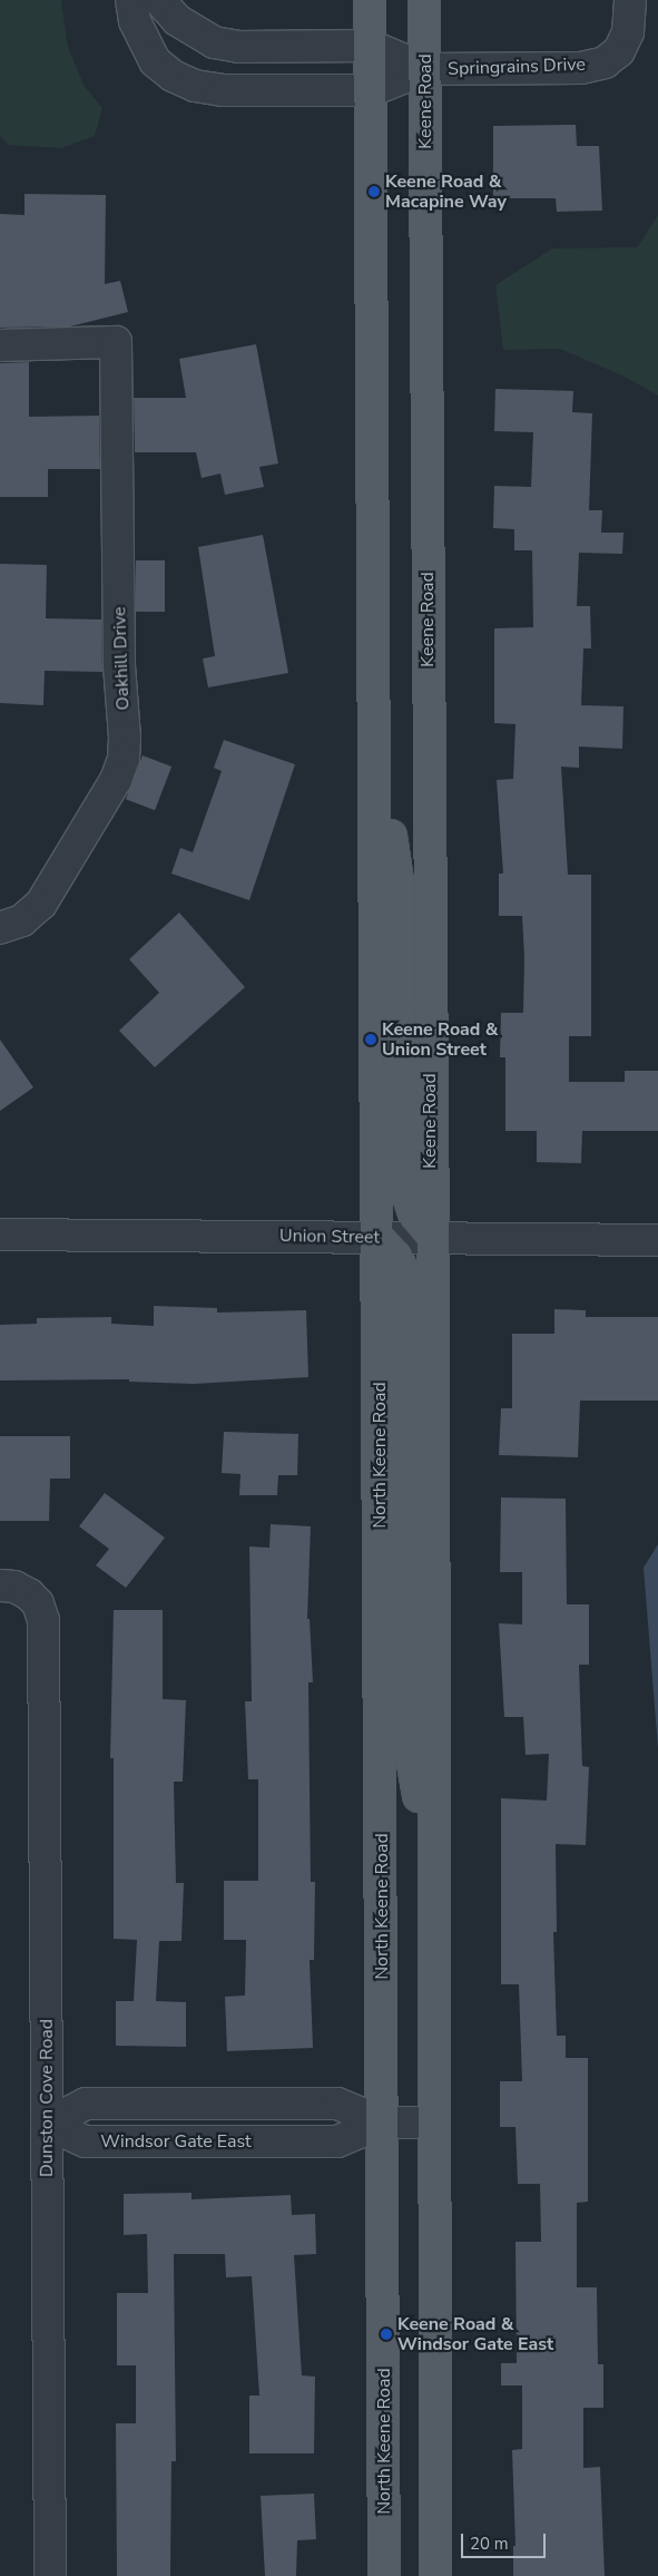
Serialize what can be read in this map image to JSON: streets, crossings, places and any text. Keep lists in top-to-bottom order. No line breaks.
{"streets":{"main road":["Keene Road","North Keene Road"],"street":["Springrains Drive","Oakhill Drive","Union Street","Dunston Cove Road","Windsor Gate East"]},"crossings":[["Springrains Drive","Keene Road"],["Keene Road","Union Street"],["Union Street","North Keene Road"],["North Keene Road","Windsor Gate East"],["Dunston Cove Road","Windsor Gate East"]],"places":["Keene Road & Macapine Way","Keene Road & Union Street","Keene Road & Windsor Gate East"],"scale_bar":"20 m"}
